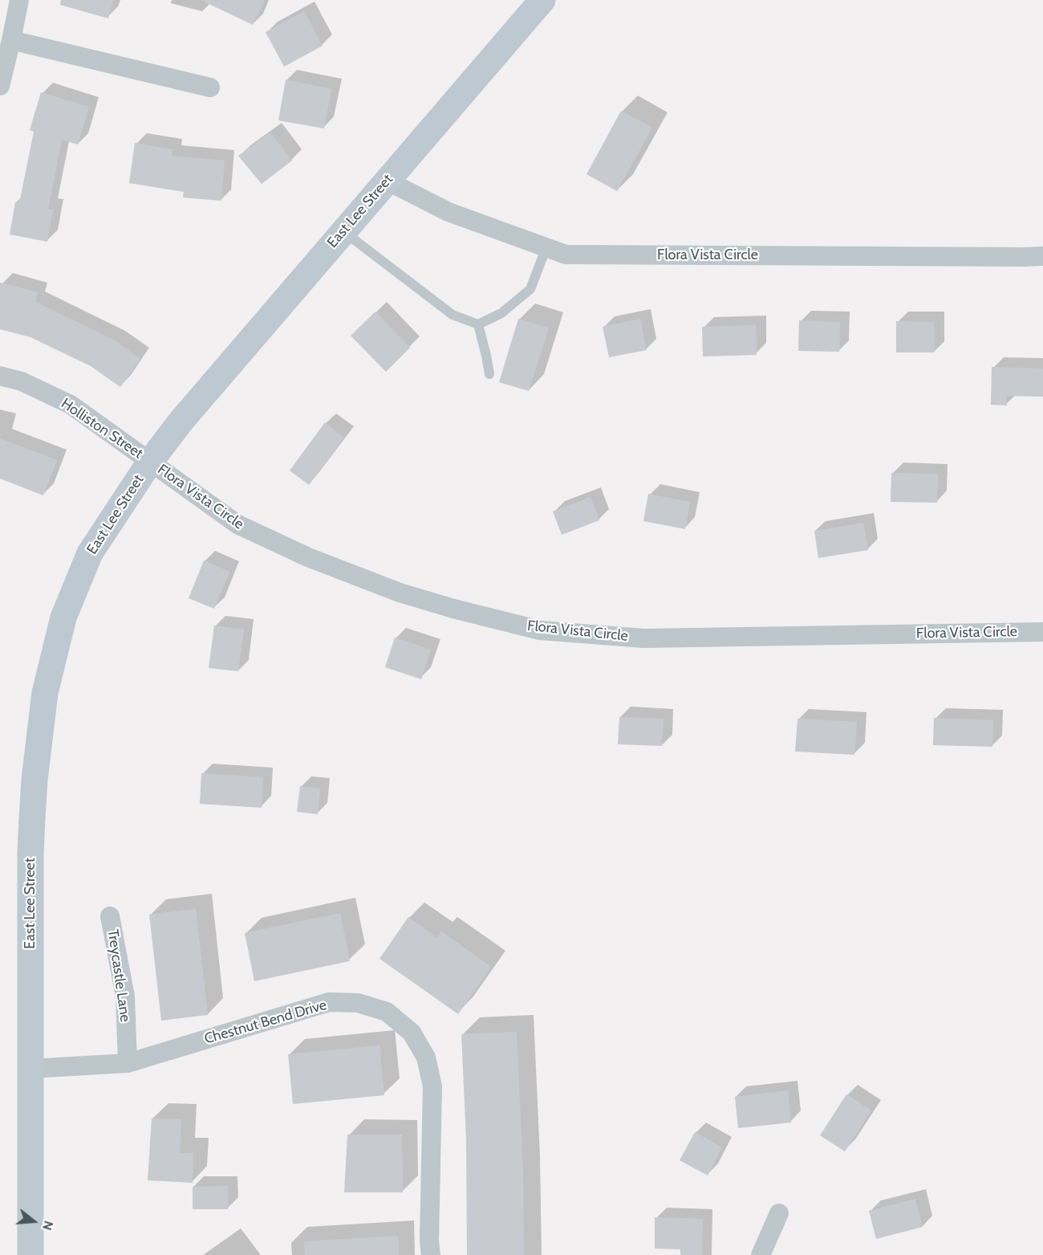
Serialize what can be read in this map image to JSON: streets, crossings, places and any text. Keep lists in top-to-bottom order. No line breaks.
{"streets":{"street":["East Lee Street","Flora Vista Circle","Holliston Street","Treycastle Lane","Chestnut Bend Drive"]},"crossings":[["East Lee Street","Flora Vista Circle"],["East Lee Street","Holliston Street"],["East Lee Street","Chestnut Bend Drive"],["Flora Vista Circle","Holliston Street"],["Treycastle Lane","Chestnut Bend Drive"]],"north":"right"}
